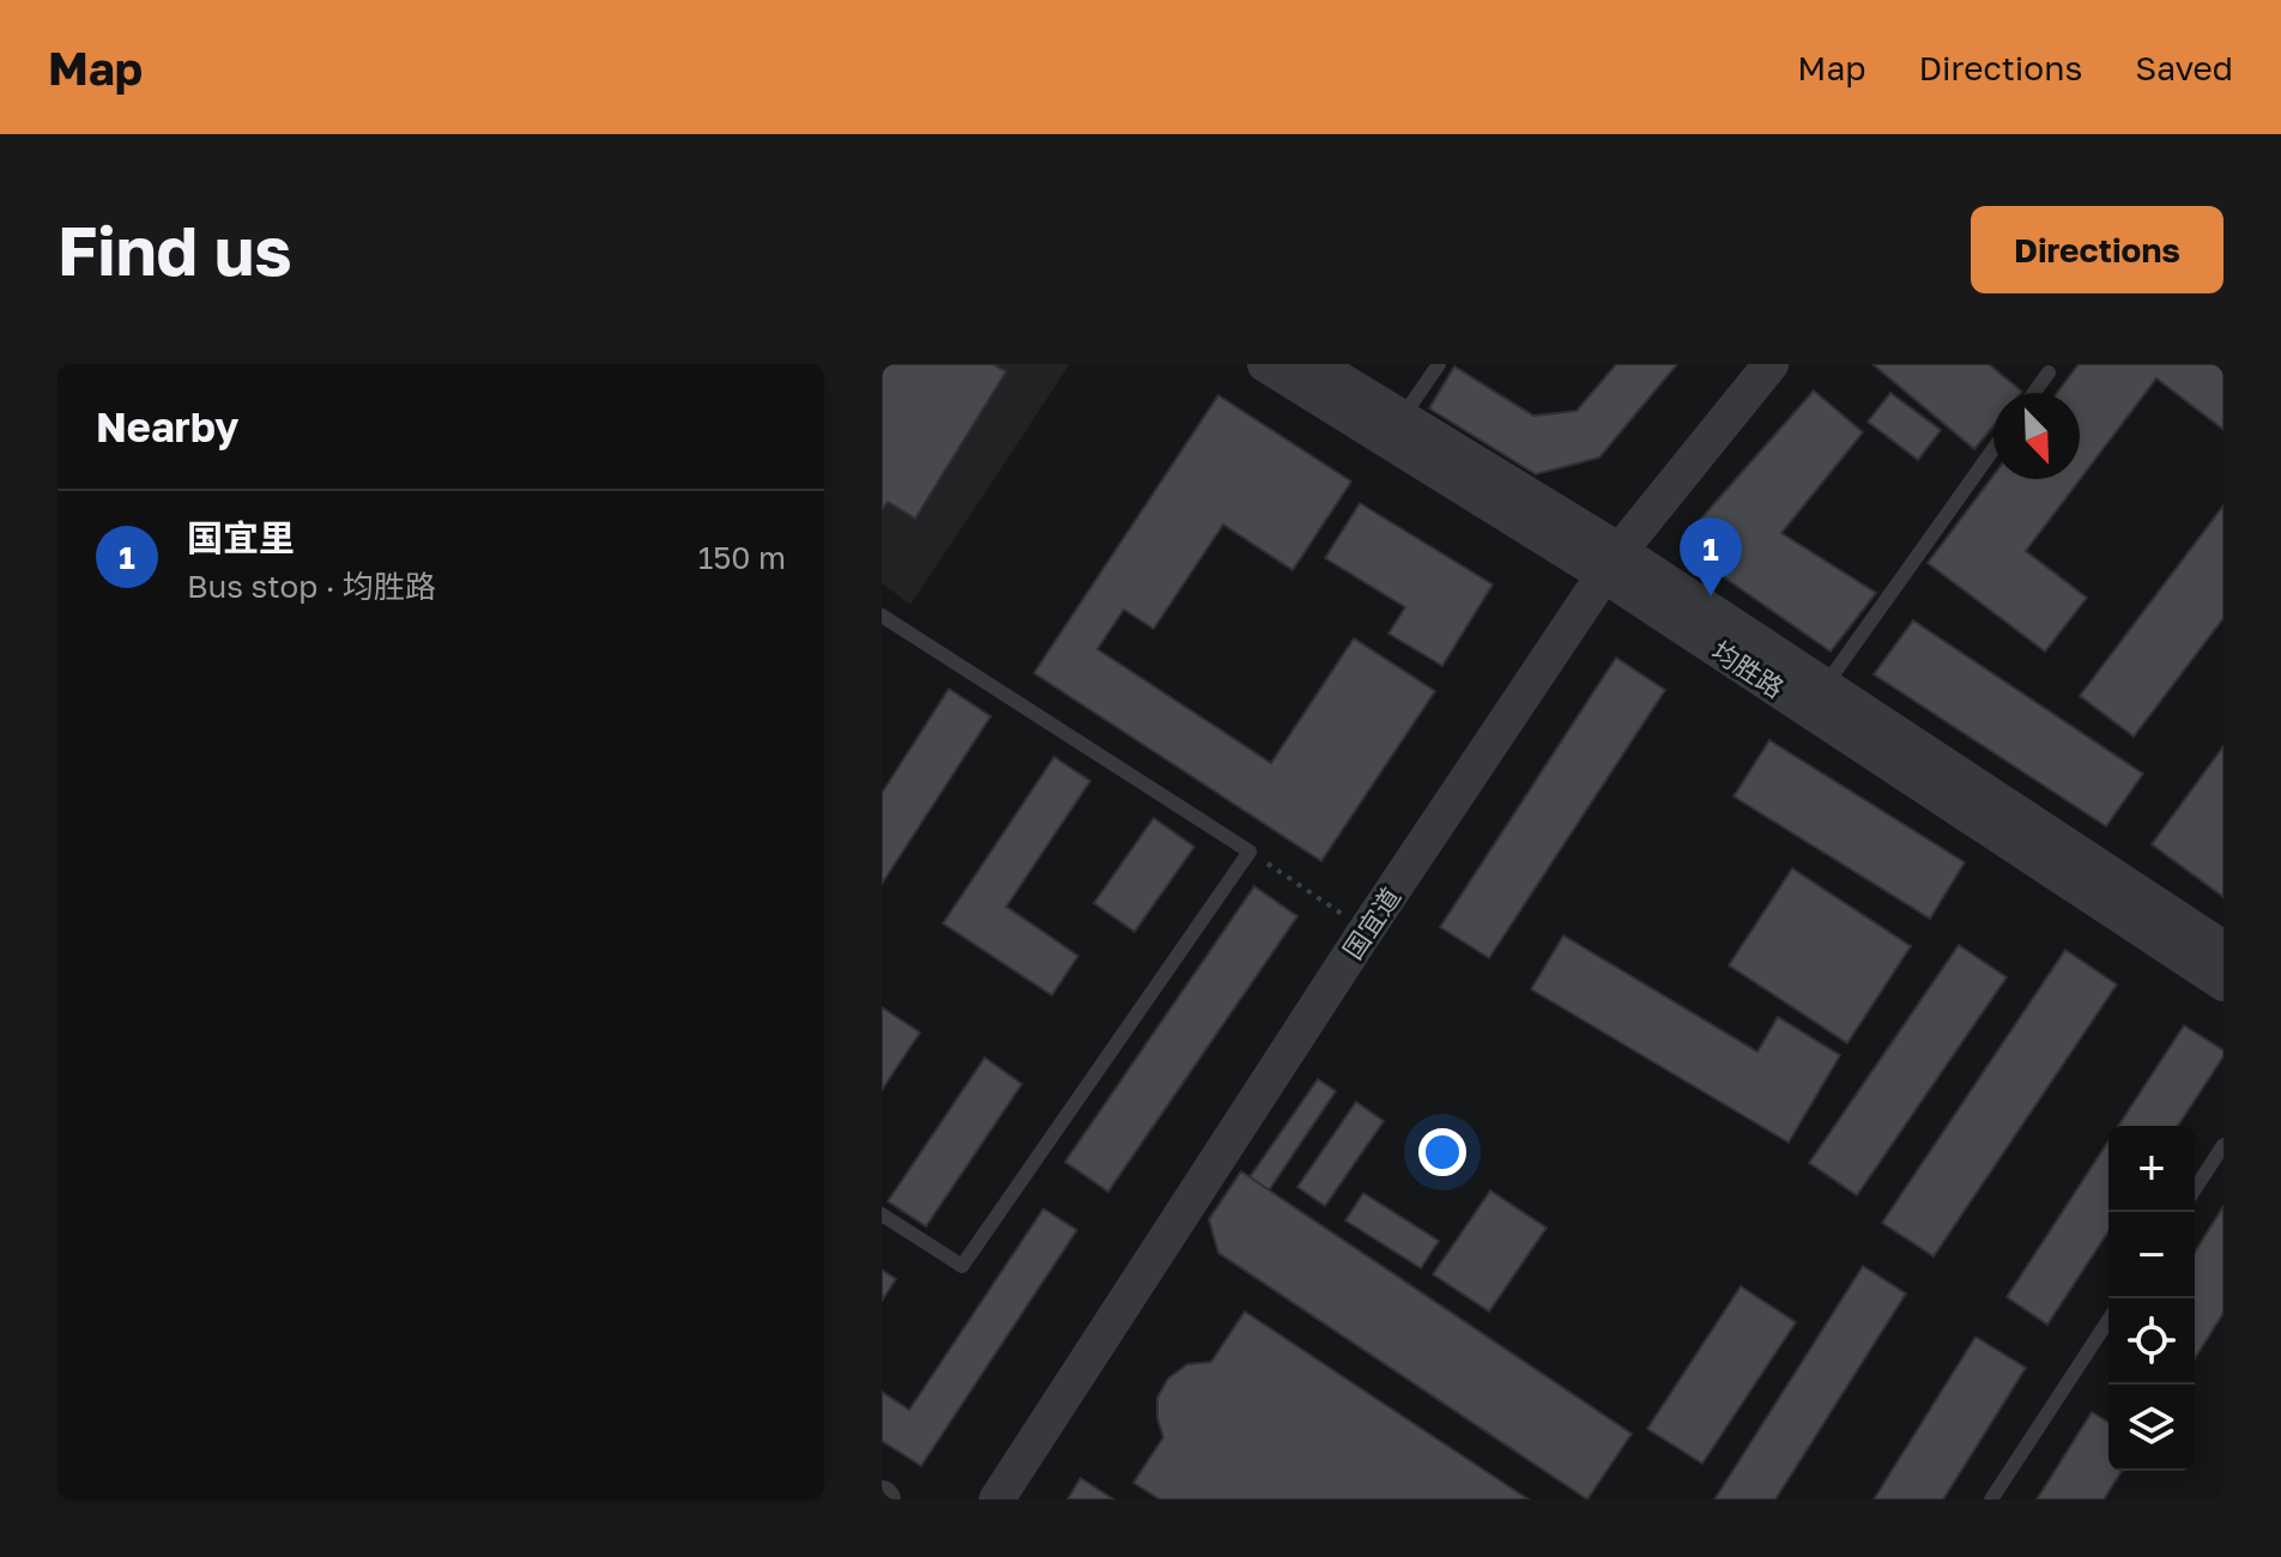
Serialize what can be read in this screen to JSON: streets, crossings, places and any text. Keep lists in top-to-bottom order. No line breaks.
{"streets":{"street":["均胜路","国宜道"]},"crossings":[["均胜路","国宜道"]],"north":"bottom right","page":{"header":"Map","nav":["Map","Directions","Saved"],"buttons":"Directions","title":"Find us","heading":"Nearby","list":[{"mark":"1","name":"国宜里","note":"Bus stop · 均胜路","value":"150 m"}],"pins":"1","map_buttons":["+","−"]}}
